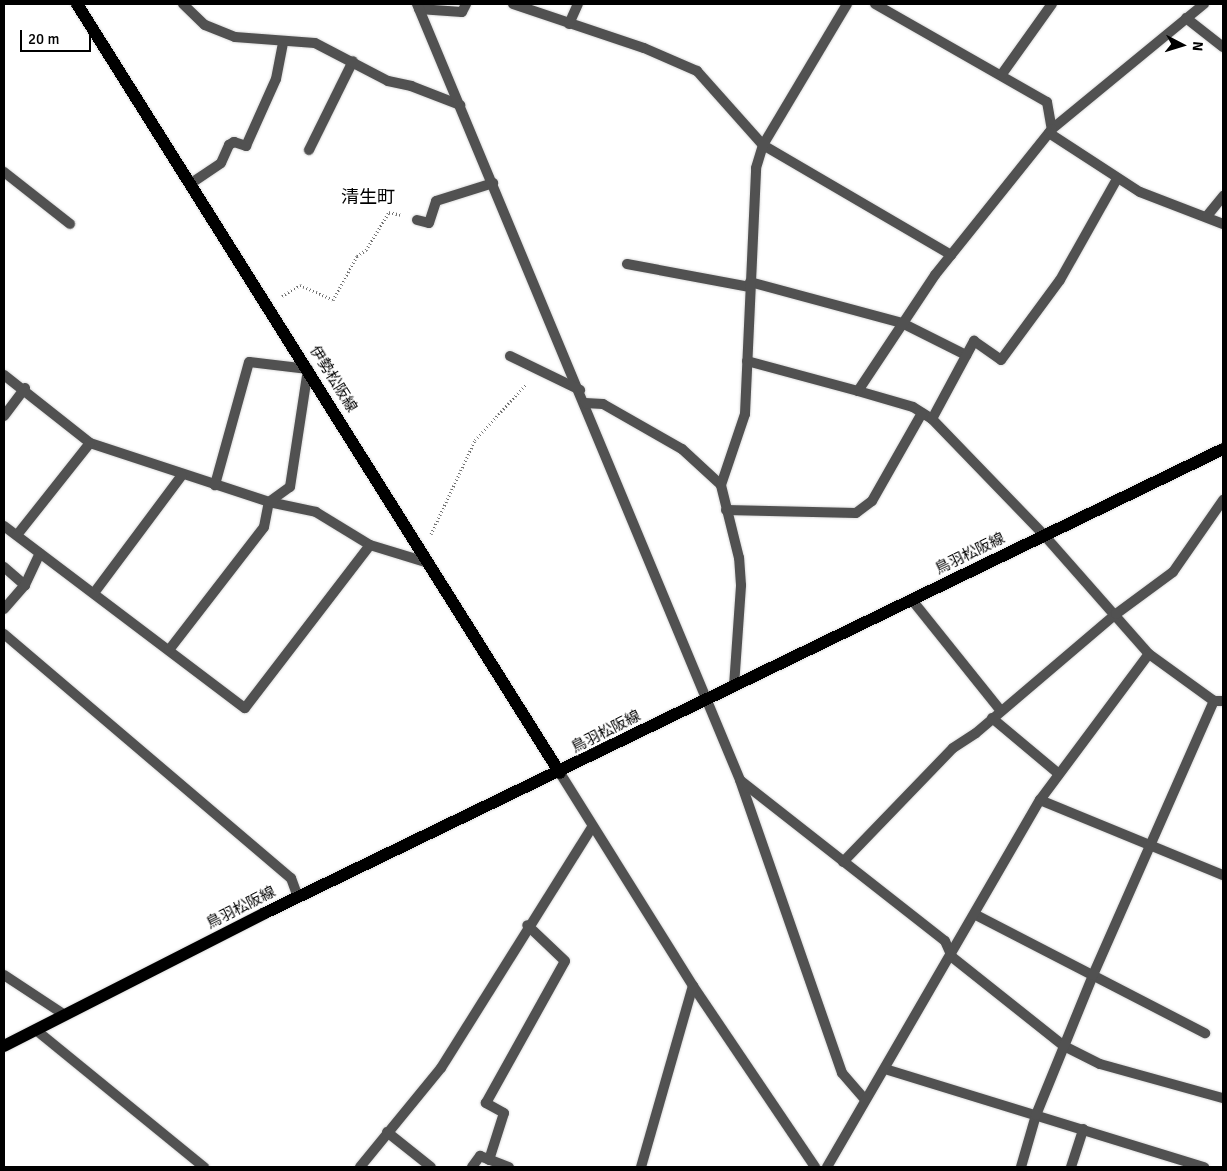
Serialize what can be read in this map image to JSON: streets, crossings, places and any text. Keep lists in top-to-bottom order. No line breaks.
{"streets":{"main road":["伊勢松阪線","鳥羽松阪線"]},"crossings":[["伊勢松阪線","鳥羽松阪線"]],"districts":["清生町"],"scale_bar":"20 m","north":"right"}
